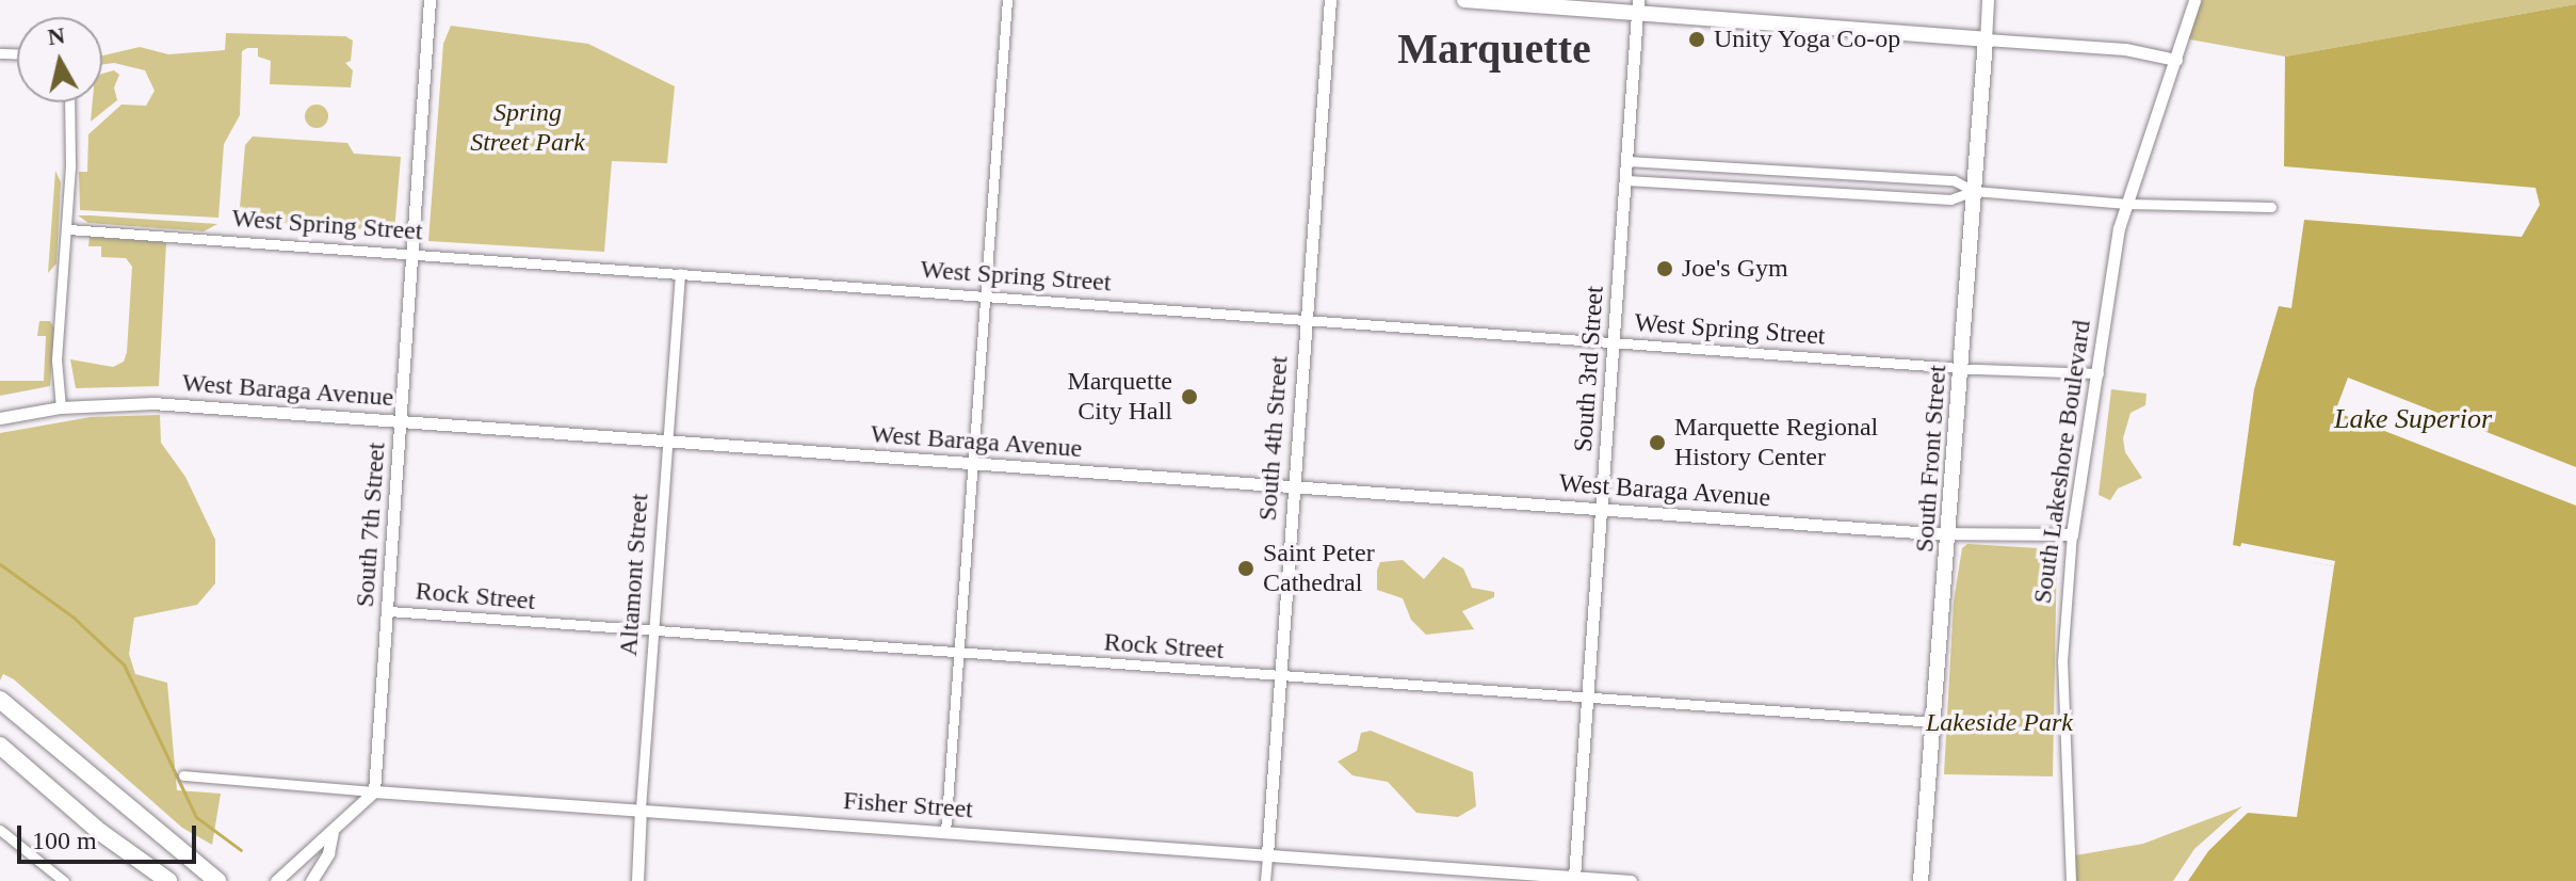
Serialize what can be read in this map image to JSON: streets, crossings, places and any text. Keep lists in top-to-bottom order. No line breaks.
{"streets":{"main road":["South Front Street"],"street":["West Spring Street","South 3rd Street","West Baraga Avenue","South 4th Street","South Lakeshore Boulevard","South 7th Street","Altamont Street","Rock Street","Fisher Street"]},"crossings":[["West Spring Street","South 3rd Street"],["West Spring Street","South 4th Street"],["West Spring Street","South Front Street"],["West Spring Street","South Lakeshore Boulevard"],["West Spring Street","South 7th Street"],["West Spring Street","Altamont Street"],["South 3rd Street","West Baraga Avenue"],["South 3rd Street","Rock Street"],["South 3rd Street","Fisher Street"],["West Baraga Avenue","South 4th Street"],["West Baraga Avenue","South Front Street"],["West Baraga Avenue","South Lakeshore Boulevard"],["West Baraga Avenue","South 7th Street"],["West Baraga Avenue","Altamont Street"],["South 4th Street","Rock Street"],["South 4th Street","Fisher Street"],["South Front Street","Rock Street"],["South 7th Street","Rock Street"],["South 7th Street","Fisher Street"],["Altamont Street","Rock Street"],["Altamont Street","Fisher Street"]],"districts":["Marquette"],"water":["Lake Superior"],"parks":["Spring Street Park","Lakeside Park"],"places":["Unity Yoga Co-op","Joe's Gym","Marquette City Hall","Marquette Regional History Center","Saint Peter Cathedral"],"scale_bar":"100 m","north":"top"}
